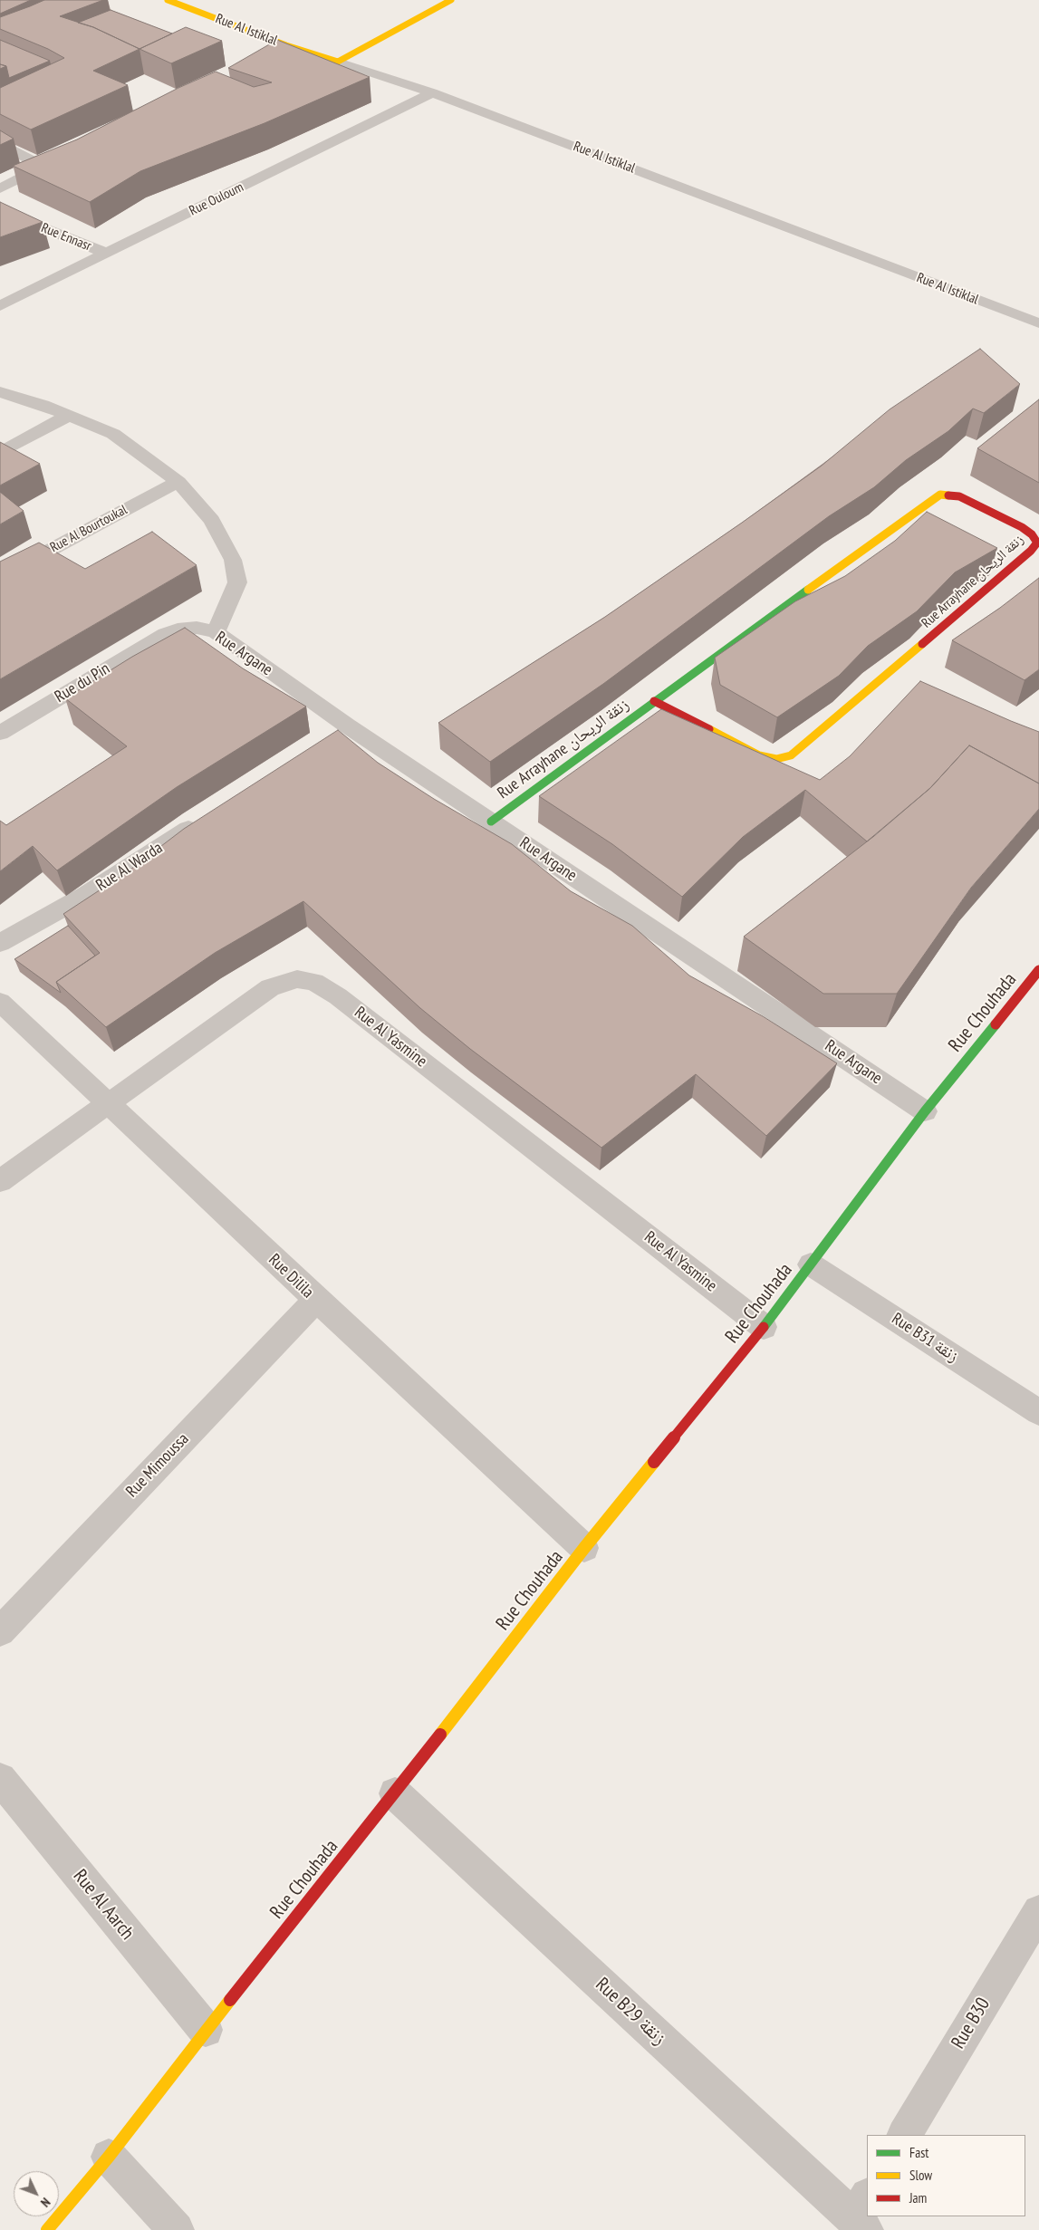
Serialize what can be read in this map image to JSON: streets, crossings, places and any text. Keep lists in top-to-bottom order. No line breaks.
{"streets":{"street":["Rue Al Istiklal","Rue Ouloum","Rue Ennasr","Rue Al Bourtoukal","Rue Arrayhane زنقة الريحان","Rue Argane","Rue du Pin","Rue Al Warda","Rue Chouhada","Rue Al Yasmine","Rue Dilila","Rue B31 زنقة","Rue Mimoussa","Rue Al Aarch","Rue B29 زنقة","Rue B30"]},"crossings":[["Rue Al Istiklal","Rue Ouloum"],["Rue Ouloum","Rue Ennasr"],["Rue Arrayhane زنقة الريحان","Rue Argane"],["Rue Argane","Rue du Pin"],["Rue Argane","Rue Chouhada"],["Rue Chouhada","Rue Al Yasmine"],["Rue Chouhada","Rue Dilila"],["Rue Chouhada","Rue B31 زنقة"],["Rue Chouhada","Rue Al Aarch"],["Rue Chouhada","Rue B29 زنقة"],["Rue Al Yasmine","Rue Dilila"],["Rue Dilila","Rue Mimoussa"]],"legend":["Fast","Slow","Jam"],"north":"bottom right"}
